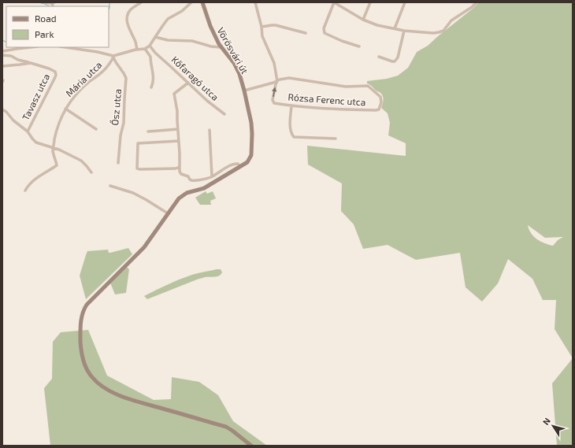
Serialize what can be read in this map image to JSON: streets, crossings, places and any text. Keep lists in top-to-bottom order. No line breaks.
{"streets":{"main road":["Vörösvári út"],"street":["Kőfaragó utca","Mária utca","Tavasz utca","Rózsa Ferenc utca","Ősz utca"]},"crossings":[["Mária utca","Ősz utca"]],"legend":["Road","Park"],"north":"top left"}
